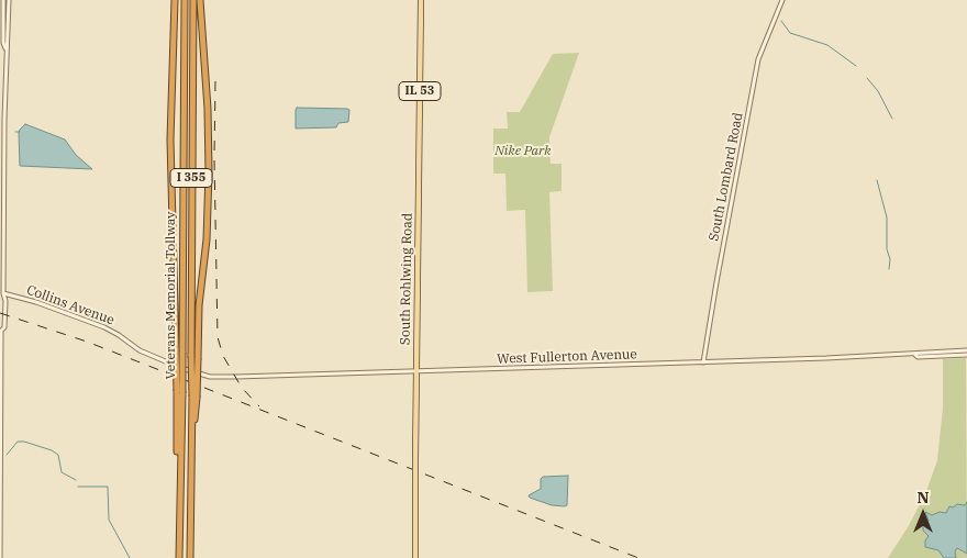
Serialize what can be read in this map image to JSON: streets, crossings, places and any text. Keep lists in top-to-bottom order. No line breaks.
{"streets":{"highway":["I 355","Veterans Memorial Tollway"],"main road":["IL 53","South Rohlwing Road"],"street":["South Lombard Road","Collins Avenue","West Fullerton Avenue"]},"crossings":[["South Lombard Road","West Fullerton Avenue"],["South Rohlwing Road","West Fullerton Avenue"],["Collins Avenue","West Fullerton Avenue"]],"parks":["Nike Park"],"north":"top"}
